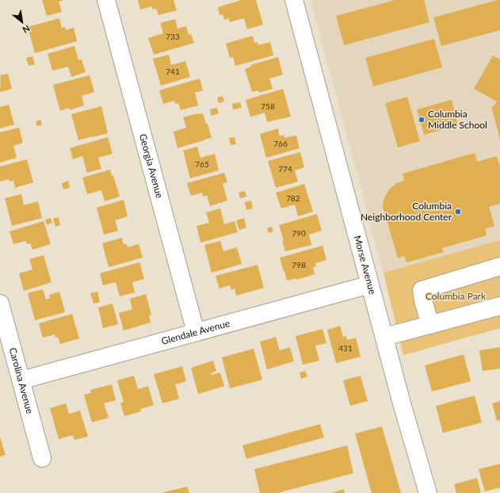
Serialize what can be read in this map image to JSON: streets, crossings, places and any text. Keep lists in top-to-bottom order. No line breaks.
{"streets":{"street":["Georgia Avenue","Morse Avenue","Glendale Avenue","Carolina Avenue"]},"crossings":[["Georgia Avenue","Glendale Avenue"],["Morse Avenue","Glendale Avenue"],["Glendale Avenue","Carolina Avenue"]],"parks":["Columbia Park"],"places":["Columbia Middle School","Columbia Neighborhood Center"],"house_numbers":["733","741","758","766","765","774","782","790","798","431"],"north":"bottom right"}
